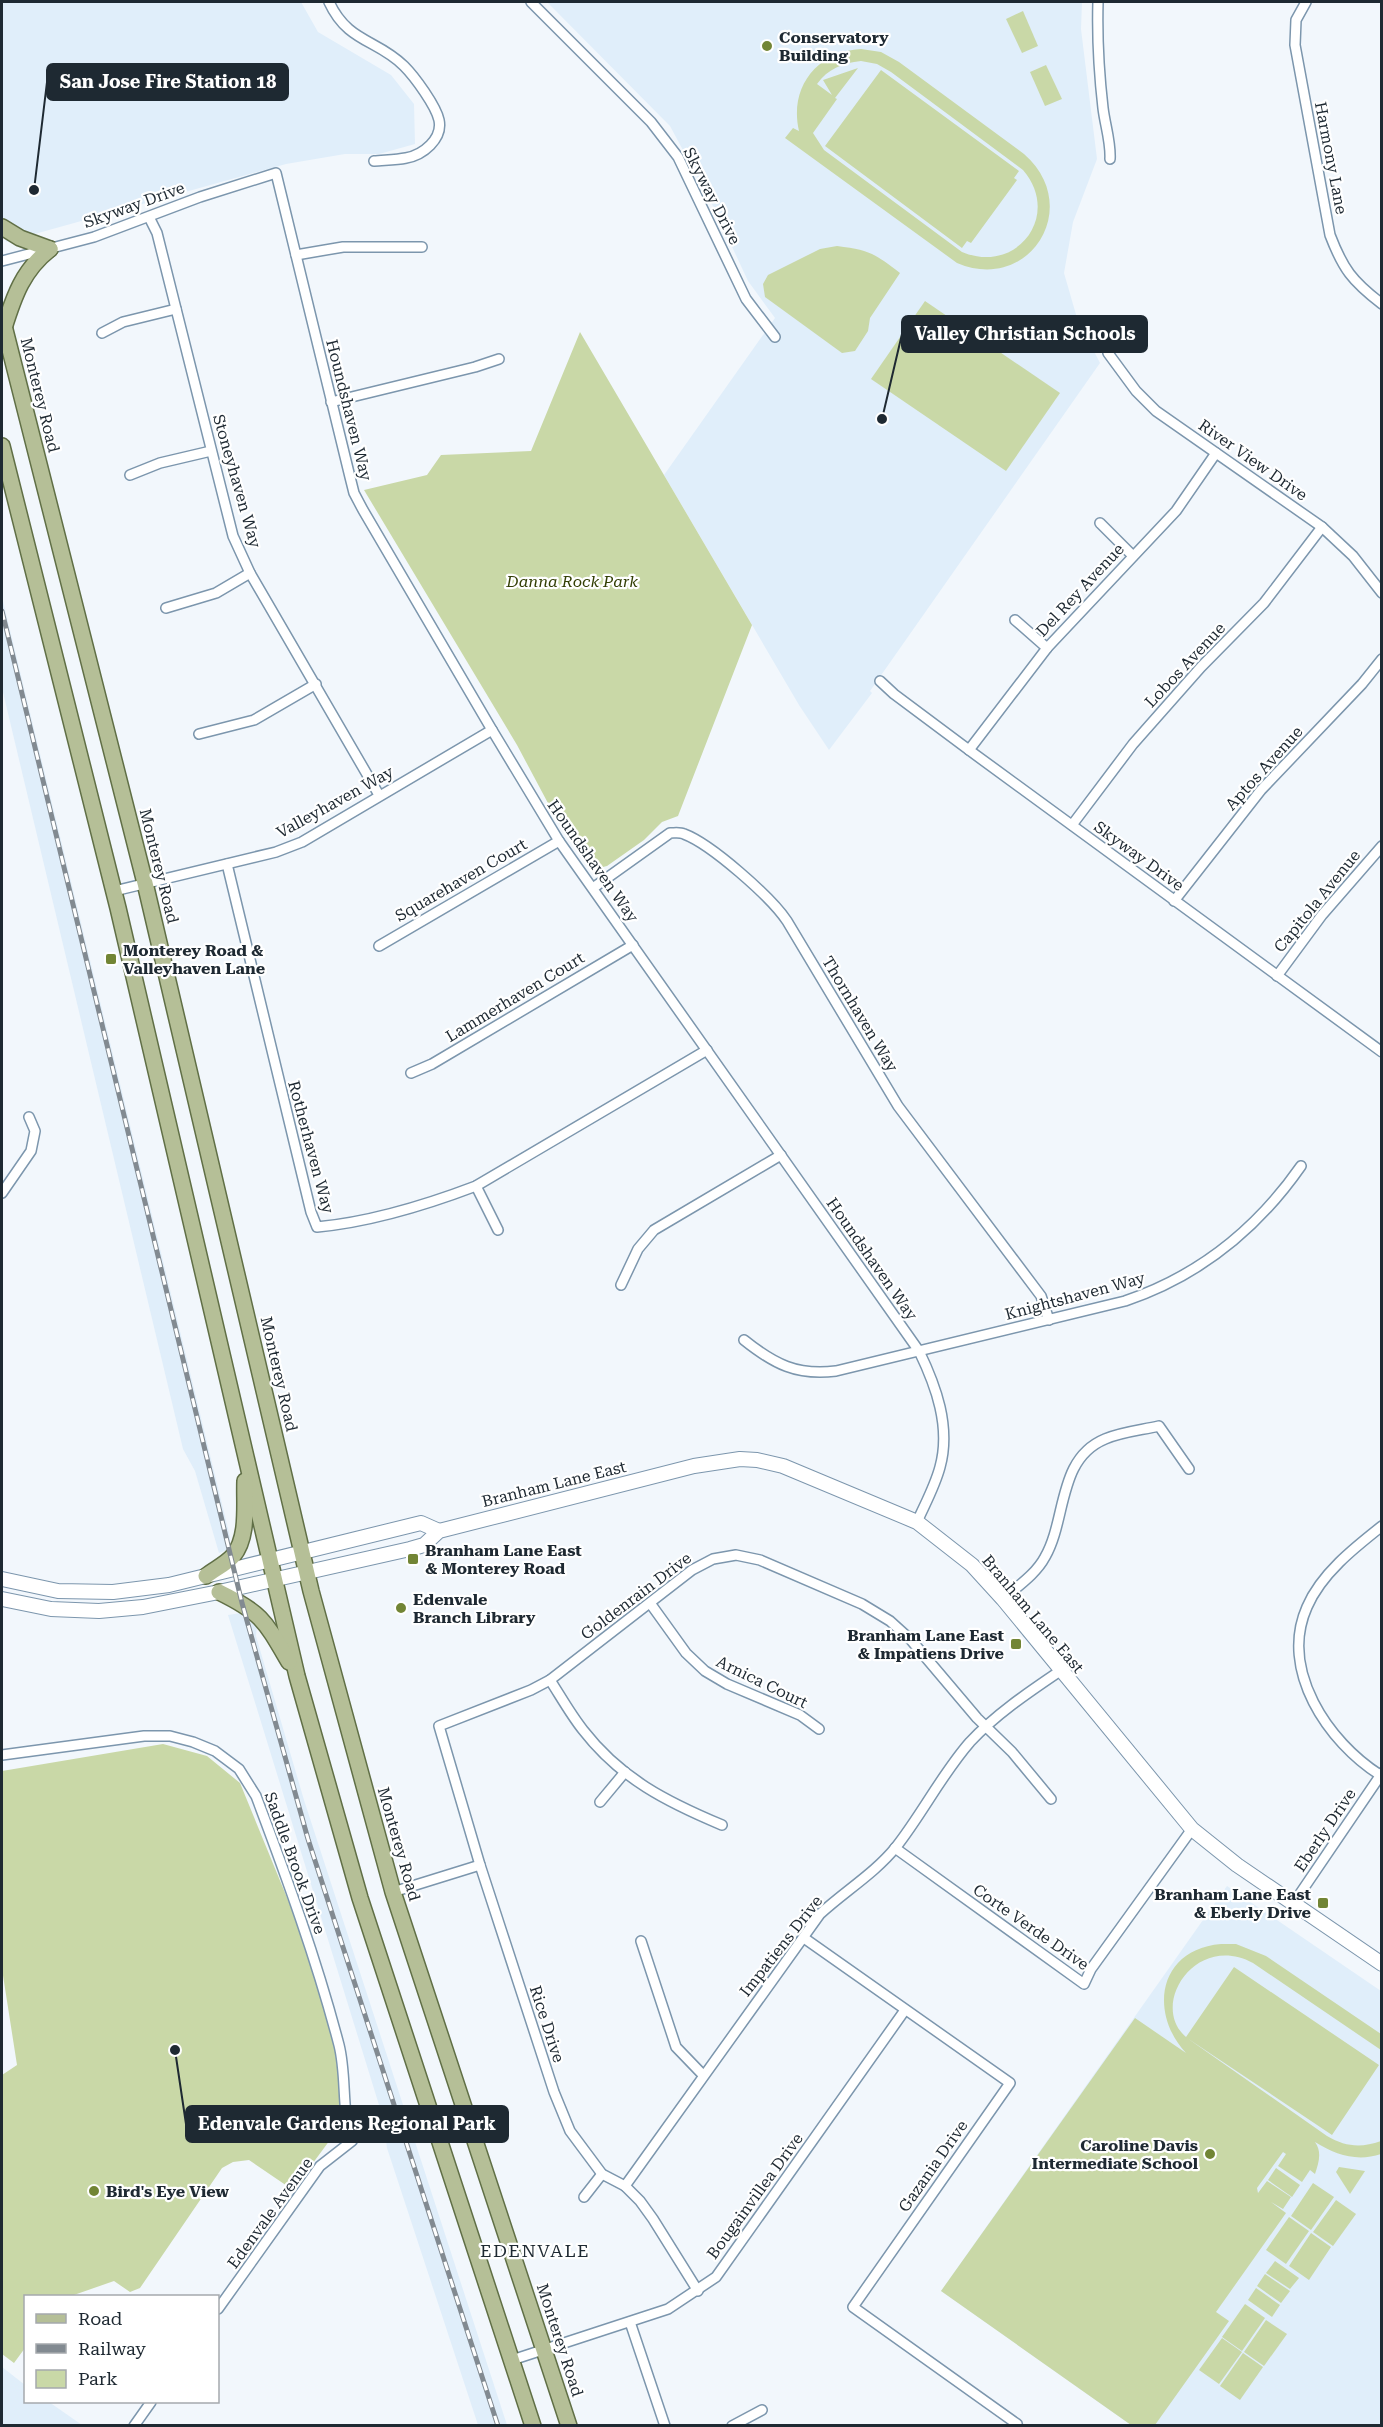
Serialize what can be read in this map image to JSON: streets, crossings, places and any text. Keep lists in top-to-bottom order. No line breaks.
{"streets":{"main road":["Monterey Road"],"street":["Harmony Lane","Skyway Drive","Houndshaven Way","River View Drive","Stoneyhaven Way","Del Rey Avenue","Lobos Avenue","Aptos Avenue","Valleyhaven Way","Squarehaven Court","Capitola Avenue","Lammerhaven Court","Thornhaven Way","Rotherhaven Way","Knightshaven Way","Branham Lane East","Goldenrain Drive","Arnica Court","Eberly Drive","Saddle Brook Drive","Corte Verde Drive","Impatiens Drive","Rice Drive","Gazania Drive","Bougainvillea Drive","Edenvale Avenue"]},"crossings":[["Skyway Drive","Houndshaven Way"],["Skyway Drive","Stoneyhaven Way"],["Skyway Drive","Del Rey Avenue"],["Skyway Drive","Lobos Avenue"],["Skyway Drive","Aptos Avenue"],["Skyway Drive","Capitola Avenue"],["Monterey Road","Valleyhaven Way"],["Monterey Road","Branham Lane East"],["Monterey Road","Bougainvillea Drive"],["Houndshaven Way","Valleyhaven Way"],["Houndshaven Way","Squarehaven Court"],["Houndshaven Way","Lammerhaven Court"],["Houndshaven Way","Thornhaven Way"],["Houndshaven Way","Rotherhaven Way"],["Houndshaven Way","Knightshaven Way"],["Houndshaven Way","Branham Lane East"],["River View Drive","Del Rey Avenue"],["River View Drive","Lobos Avenue"],["Stoneyhaven Way","Valleyhaven Way"],["Valleyhaven Way","Rotherhaven Way"],["Thornhaven Way","Knightshaven Way"],["Branham Lane East","Eberly Drive"],["Branham Lane East","Corte Verde Drive"],["Branham Lane East","Impatiens Drive"],["Goldenrain Drive","Arnica Court"],["Goldenrain Drive","Impatiens Drive"],["Goldenrain Drive","Rice Drive"],["Saddle Brook Drive","Edenvale Avenue"],["Corte Verde Drive","Impatiens Drive"],["Impatiens Drive","Rice Drive"],["Impatiens Drive","Gazania Drive"],["Rice Drive","Bougainvillea Drive"],["Gazania Drive","Bougainvillea Drive"]],"districts":["EDENVALE"],"parks":["Danna Rock Park"],"places":{"other":["Conservatory Building","San Jose Fire Station 18","Valley Christian Schools","Edenvale Branch Library","Edenvale Gardens Regional Park","Caroline Davis Intermediate School","Bird's Eye View"],"transit":["Monterey Road & Valleyhaven Lane","Branham Lane East & Monterey Road","Branham Lane East & Impatiens Drive","Branham Lane East & Eberly Drive"]},"legend":["Road","Railway","Park"]}
